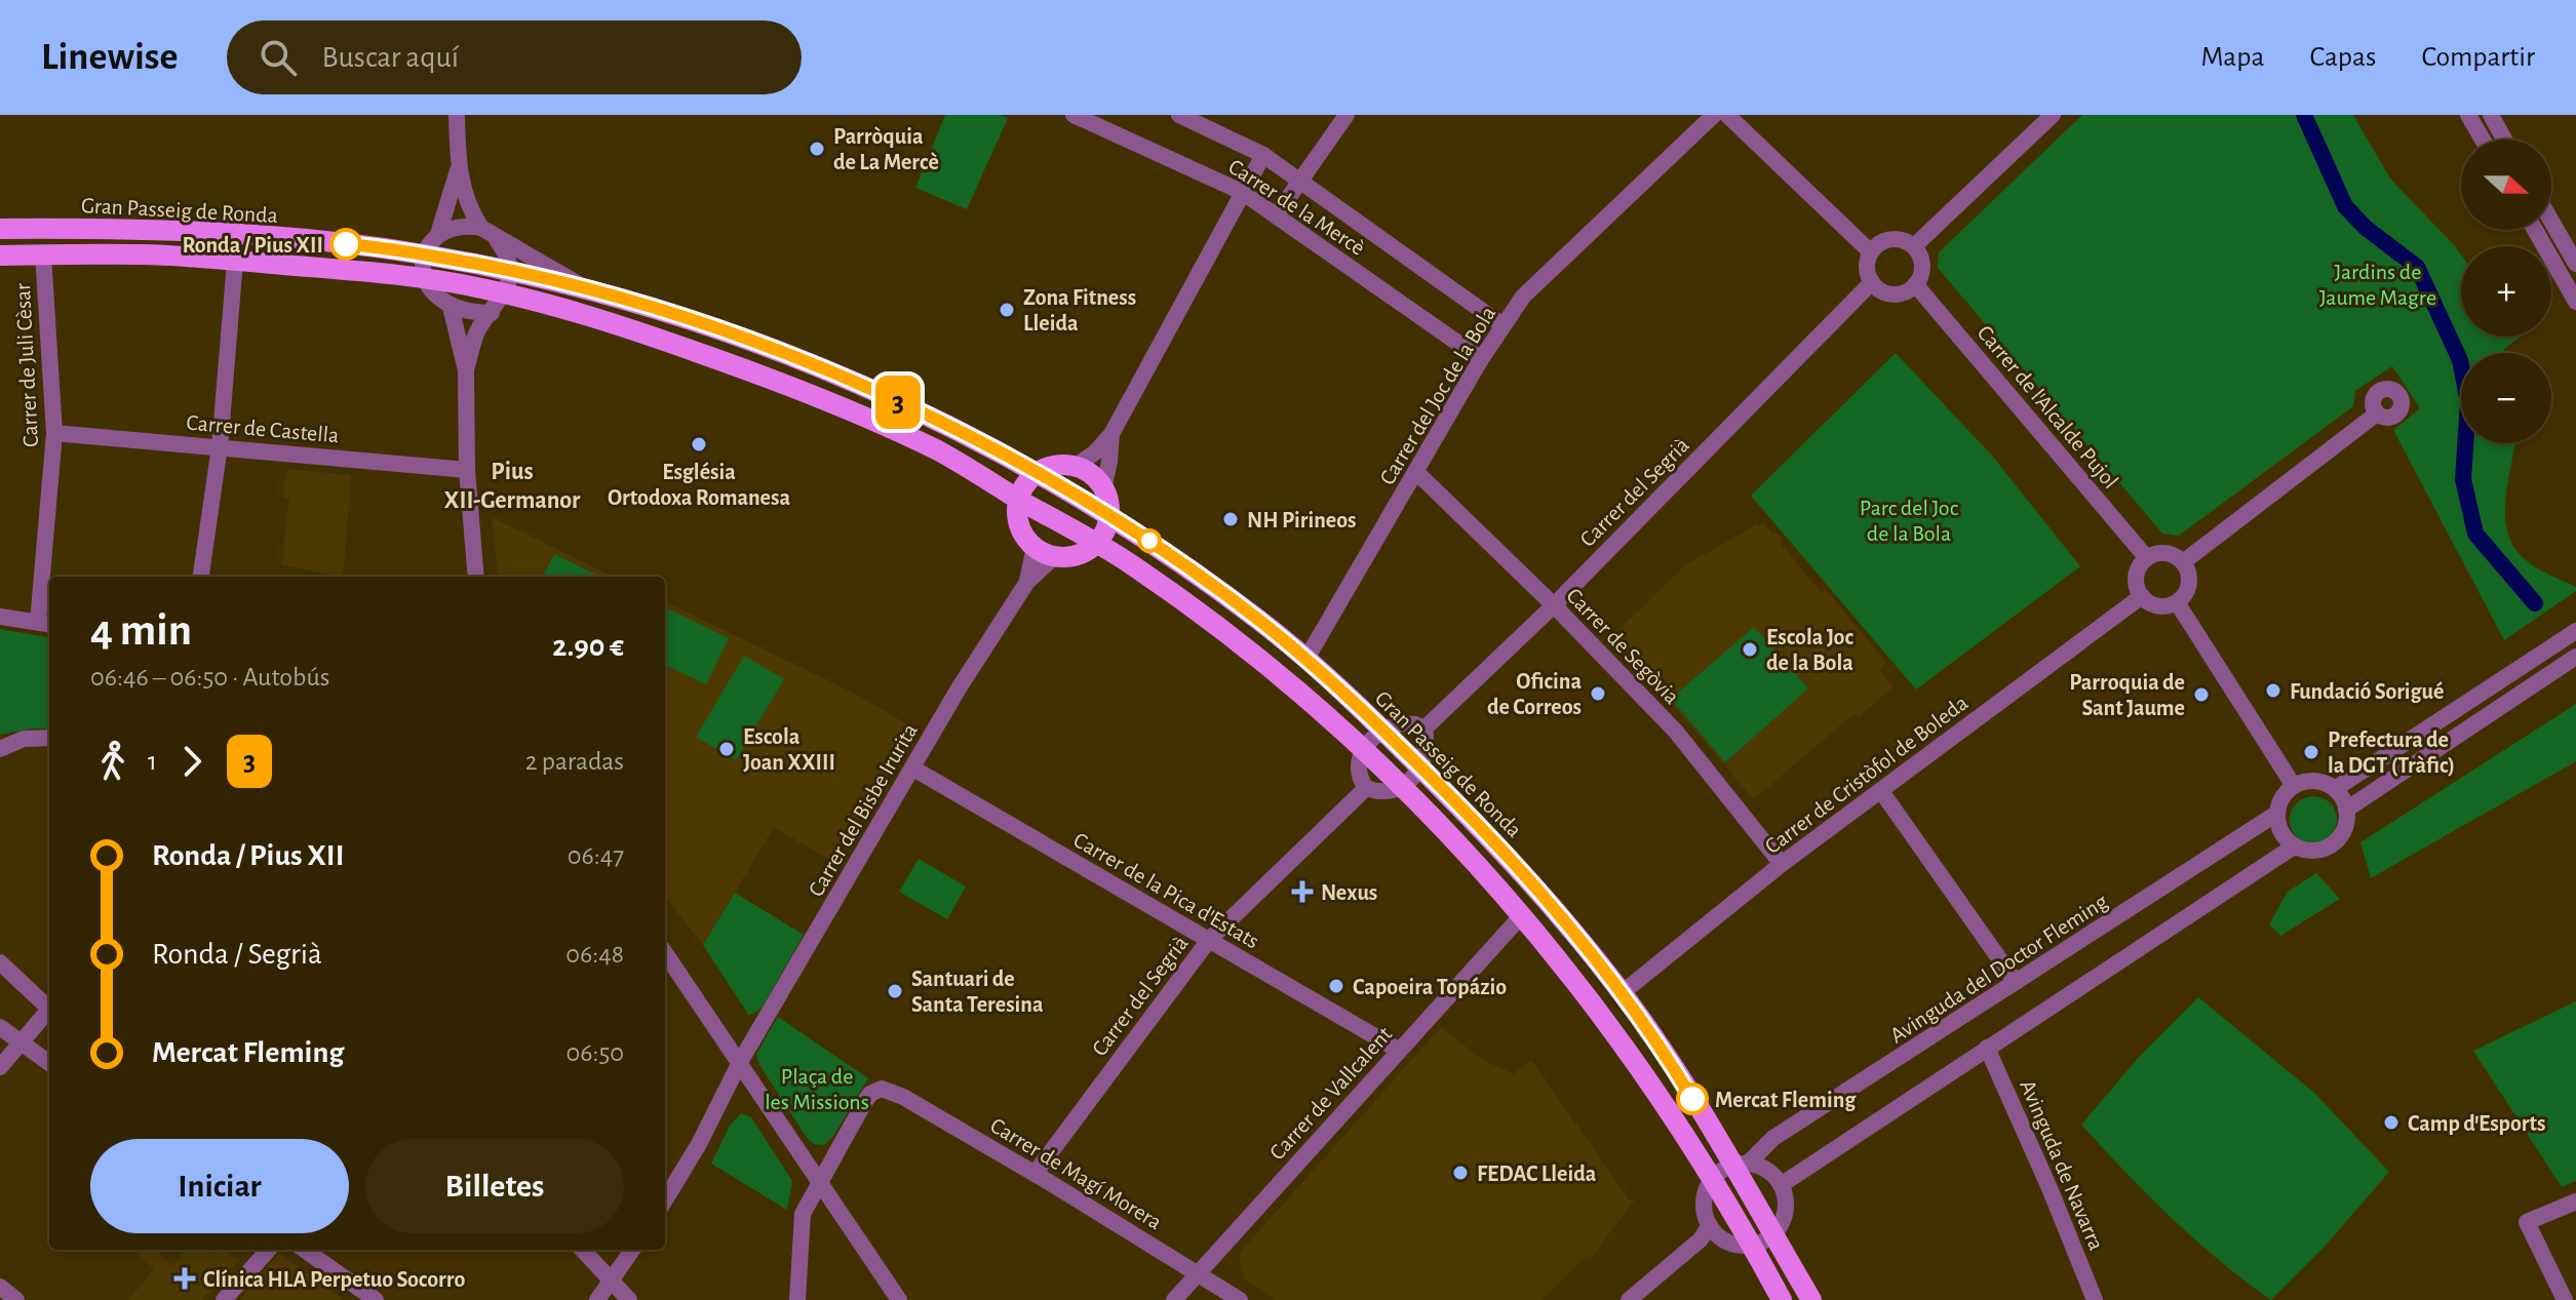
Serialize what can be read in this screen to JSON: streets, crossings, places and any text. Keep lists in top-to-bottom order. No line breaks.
{"streets":{"main road":["Gran Passeig de Ronda"],"street":["Carrer de la Mercè","Carrer de Juli Cèsar","Carrer del Joc de la Bola","Carrer de l'Alcalde Pujol","Carrer de Castella","Carrer del Segrià","Carrer de Segòvia","Carrer de Cristòfol de Boleda","Carrer del Bisbe Irurita","Carrer de la Pica d'Estats","Avinguda del Doctor Fleming","Carrer de Vallcalent","Avinguda de Navarra","Carrer de Magí Morera"]},"crossings":[["Carrer de la Mercè","Carrer del Joc de la Bola"],["Gran Passeig de Ronda","Carrer de Juli Cèsar"],["Gran Passeig de Ronda","Carrer del Joc de la Bola"],["Gran Passeig de Ronda","Carrer de Cristòfol de Boleda"],["Gran Passeig de Ronda","Avinguda del Doctor Fleming"],["Gran Passeig de Ronda","Carrer de Vallcalent"],["Carrer de Juli Cèsar","Carrer de Castella"],["Carrer del Joc de la Bola","Carrer de Segòvia"],["Carrer de l'Alcalde Pujol","Carrer del Segrià"],["Carrer de l'Alcalde Pujol","Carrer de Cristòfol de Boleda"],["Carrer del Segrià","Carrer de Segòvia"],["Carrer del Segrià","Carrer de la Pica d'Estats"],["Carrer del Segrià","Carrer de Magí Morera"],["Carrer de Segòvia","Carrer de Cristòfol de Boleda"],["Carrer del Bisbe Irurita","Carrer de la Pica d'Estats"],["Carrer de la Pica d'Estats","Carrer de Vallcalent"],["Carrer de Vallcalent","Carrer de Magí Morera"]],"districts":["Pius XII-Germanor"],"parks":["Jardins de Jaume Magre","Parc del Joc de la Bola","Plaça de les Missions"],"places":{"other":["Parròquia de La Mercè","Ronda / Pius XII","Zona Fitness Lleida","Església Ortodoxa Romanesa","NH Pirineos","Escola Joc de la Bola","Fundació Sorigué","Oficina de Correos","Parroquia de Sant Jaume","Escola Joan XXIII","Prefectura de la DGT (Tràfic)","Capoeira Topázio","Santuari de Santa Teresina","Mercat Fleming","Camp d'Esports","FEDAC Lleida"],"health":["Nexus","Clínica HLA Perpetuo Socorro"]},"lines":["bus line 3"],"north":"right","page":{"header":"Linewise","search":"Buscar aquí","nav":["Mapa","Capas","Compartir"],"on_map":"3","map_buttons":["+","−"],"heading":["4 min","06:46 – 06:50 · Autobús","2.90 €"],"legs":["1","3","2 paradas"],"list":[{"name":"Ronda / Pius XII","value":"06:47"},{"name":"Ronda / Segrià","value":"06:48"},{"name":"Mercat Fleming","value":"06:50"}],"buttons":["Iniciar","Billetes"]}}
